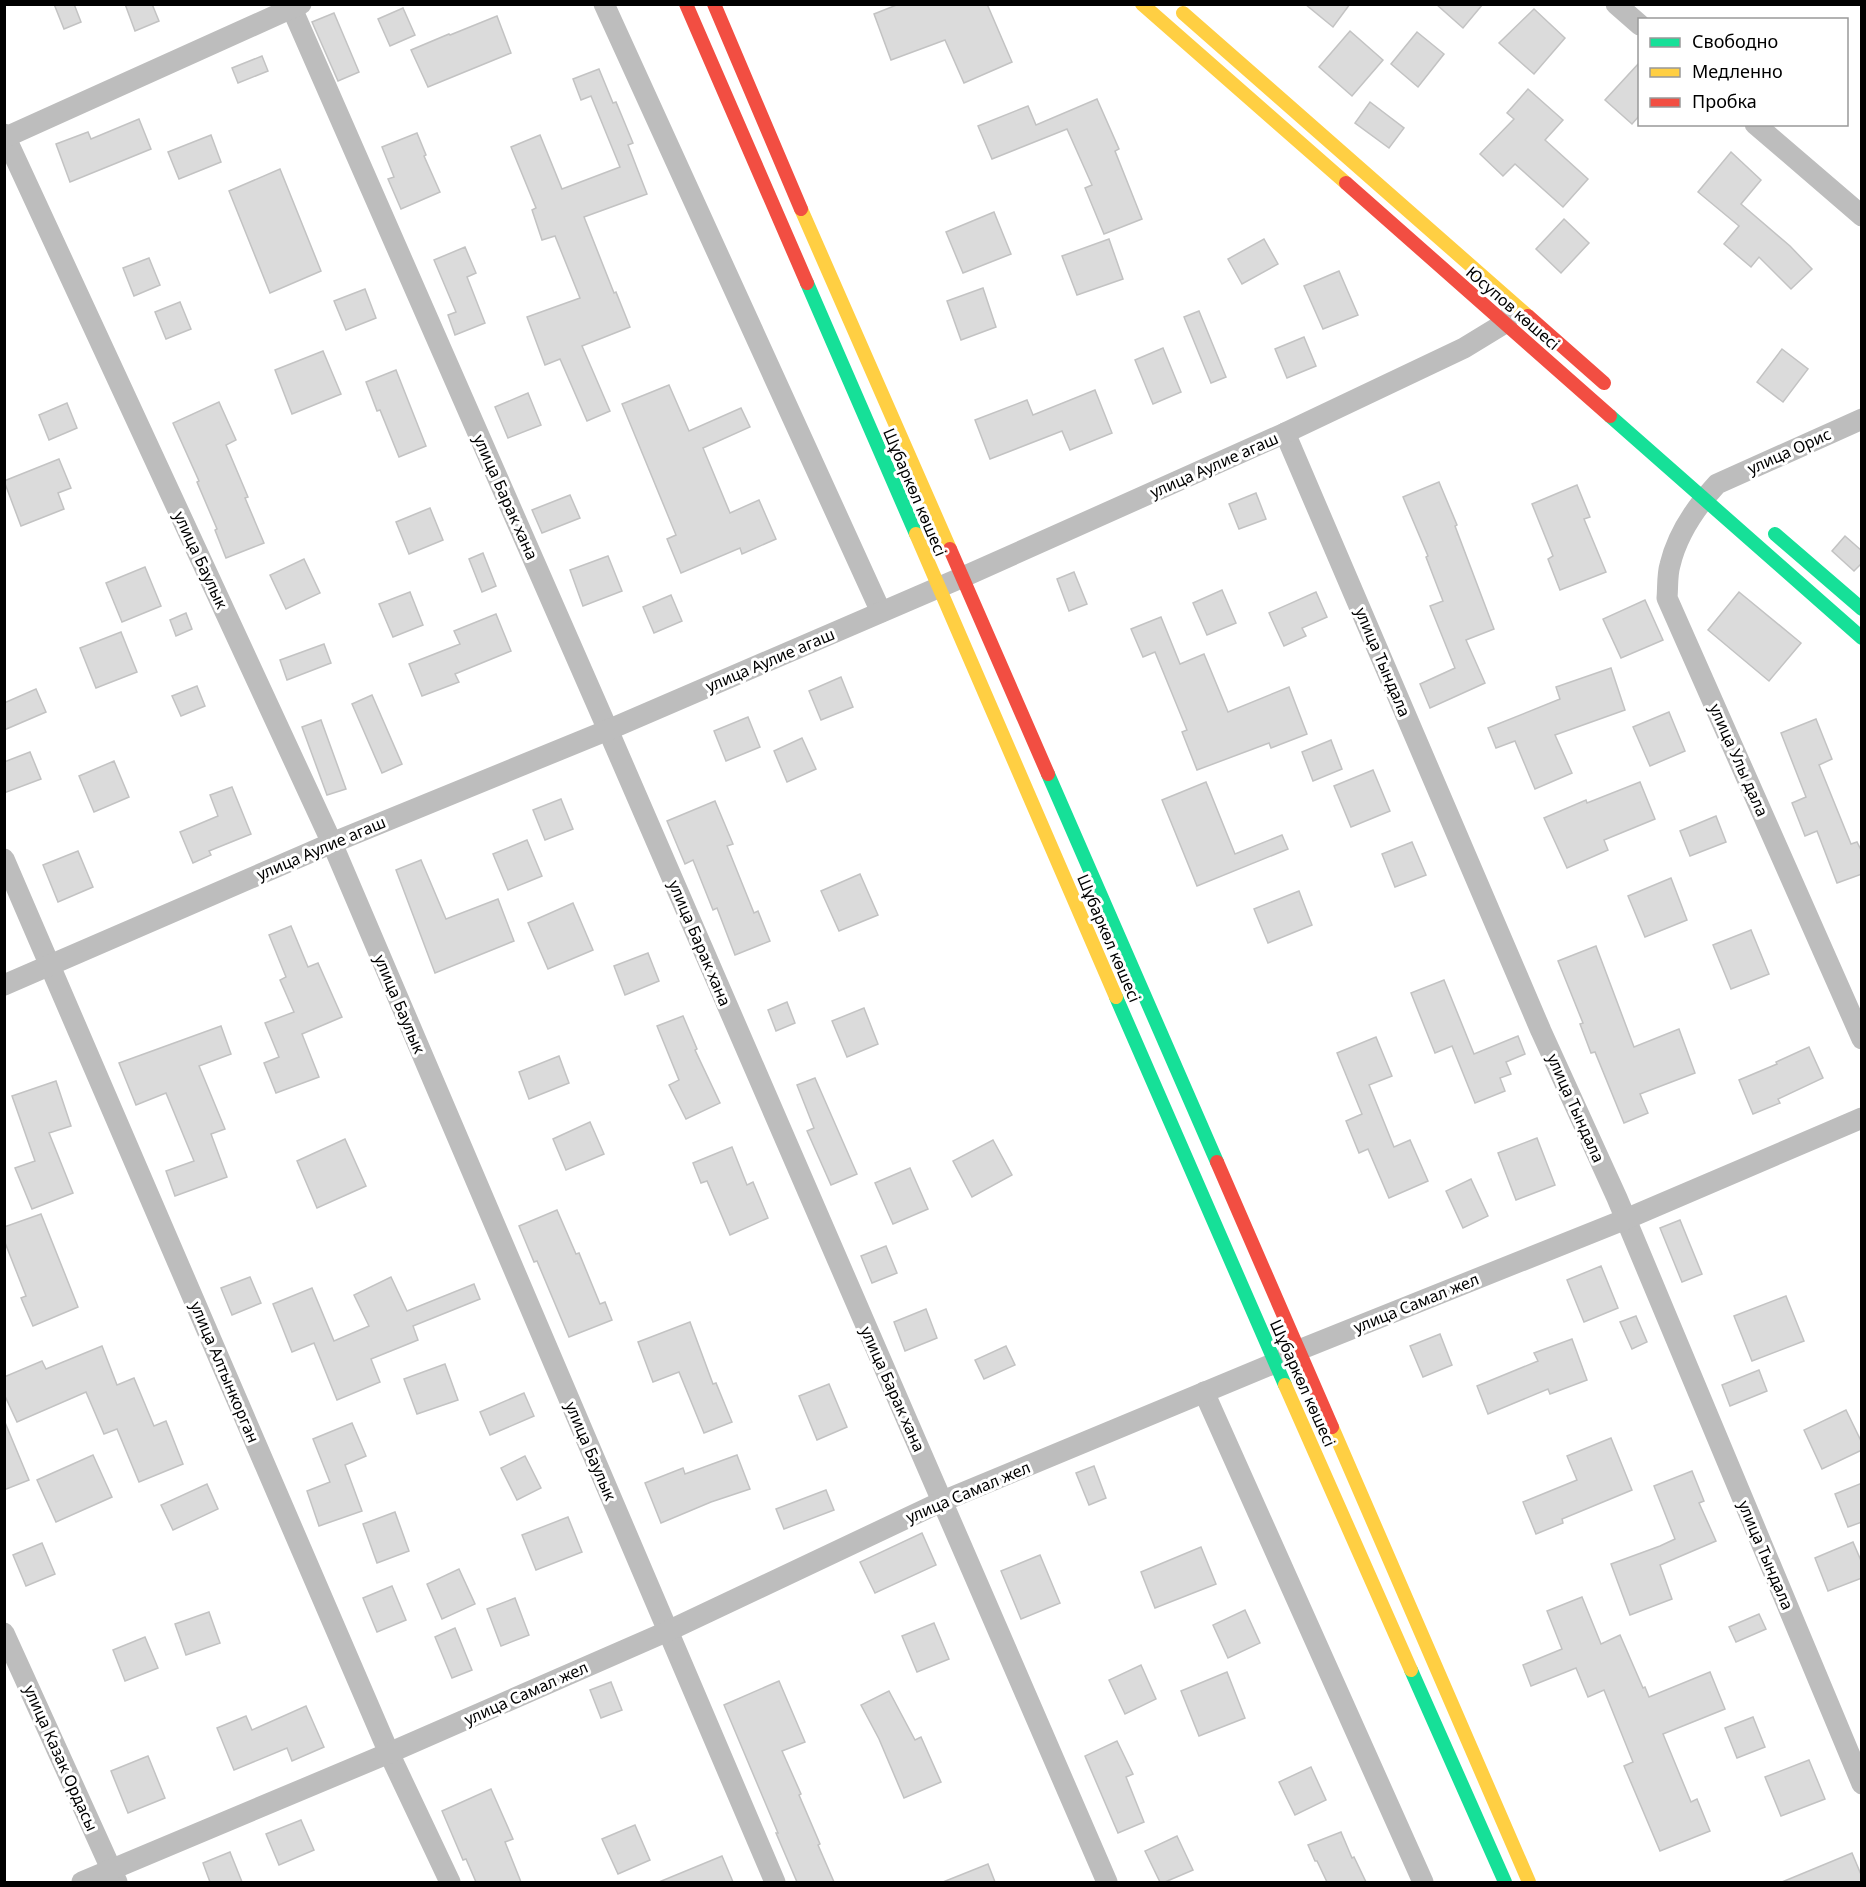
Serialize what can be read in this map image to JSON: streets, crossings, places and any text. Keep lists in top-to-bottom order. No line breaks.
{"streets":{"street":["Юсупов көшесі","улица Орис","улица Аулие агаш","Шұбаркөл көшесі","улица Барак хана","улица Баулык","улица Тындала","улица Улы дала","улица Самал жел","улица Алтынкорган","улица Казак Ордасы"]},"crossings":[["Юсупов көшесі","улица Орис"],["Юсупов көшесі","улица Аулие агаш"],["Юсупов көшесі","улица Улы дала"],["улица Орис","улица Улы дала"],["улица Аулие агаш","Шұбаркөл көшесі"],["улица Аулие агаш","улица Барак хана"],["улица Аулие агаш","улица Баулык"],["улица Аулие агаш","улица Тындала"],["улица Аулие агаш","улица Алтынкорган"],["Шұбаркөл көшесі","улица Самал жел"],["улица Барак хана","улица Самал жел"],["улица Баулык","улица Самал жел"],["улица Тындала","улица Самал жел"],["улица Самал жел","улица Алтынкорган"],["улица Самал жел","улица Казак Ордасы"]],"legend":["Свободно","Медленно","Пробка"]}
